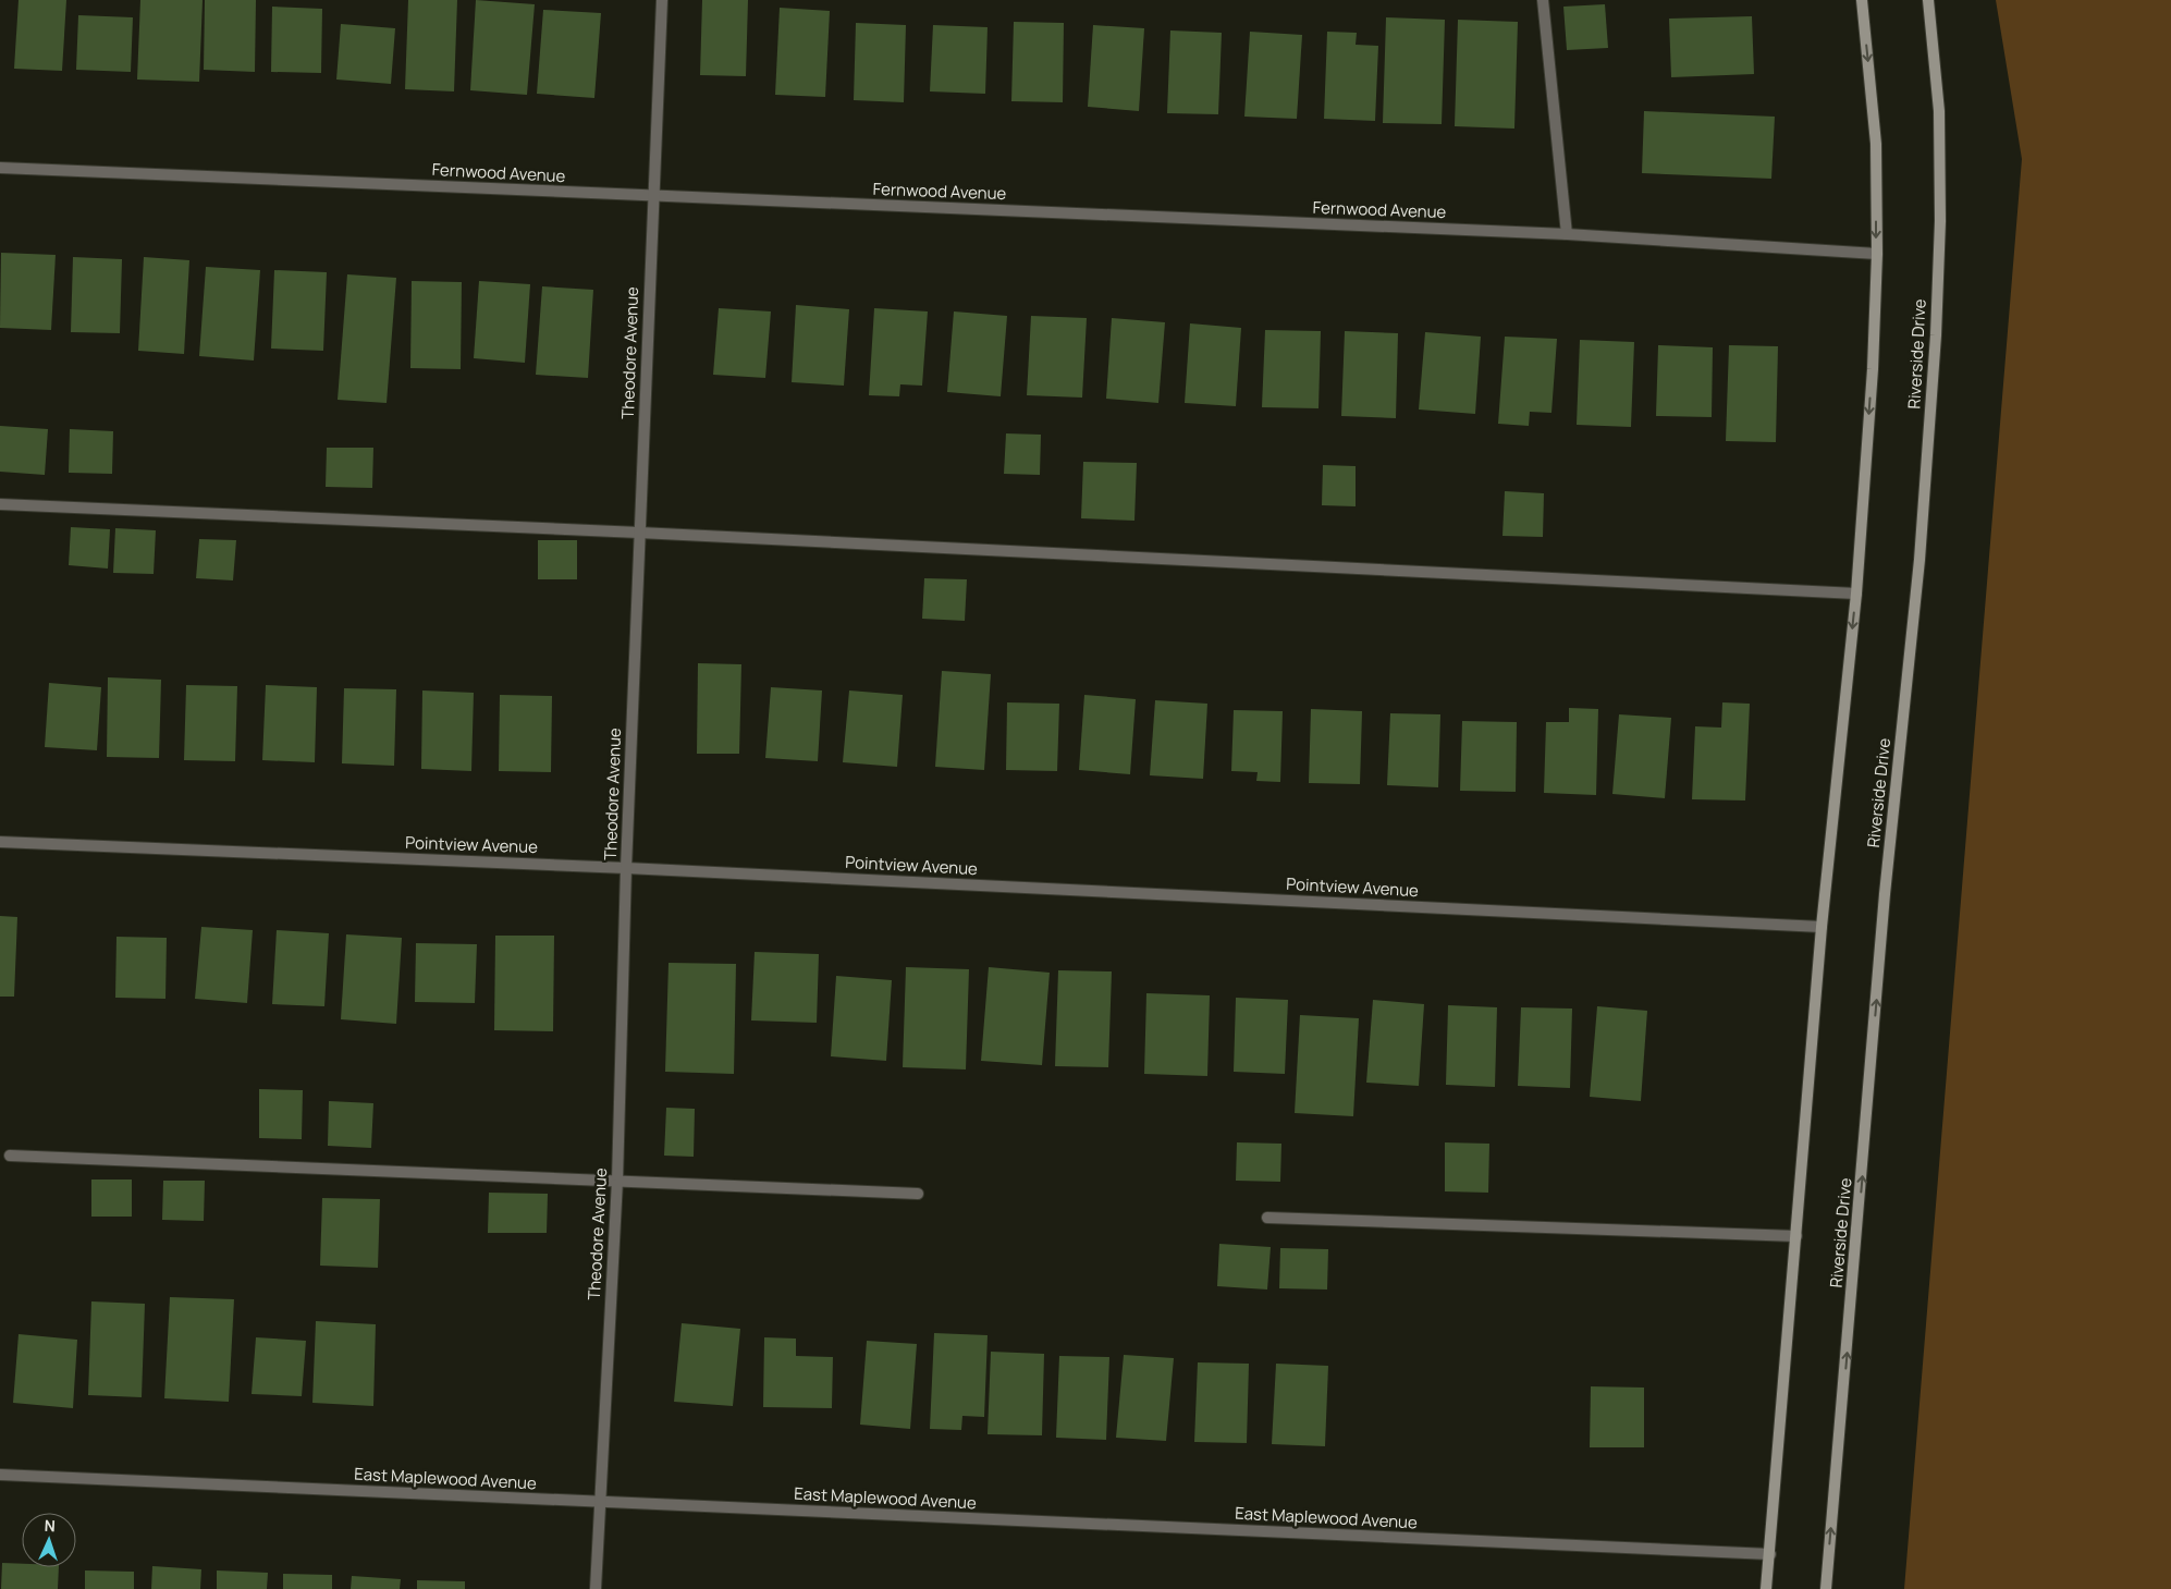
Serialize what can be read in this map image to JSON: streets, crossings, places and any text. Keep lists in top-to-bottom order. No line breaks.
{"streets":{"main road":["Riverside Drive"],"street":["Fernwood Avenue","Theodore Avenue","Pointview Avenue","East Maplewood Avenue"]},"crossings":[["Fernwood Avenue","Theodore Avenue"],["Theodore Avenue","Pointview Avenue"],["Theodore Avenue","East Maplewood Avenue"]],"north":"top"}
